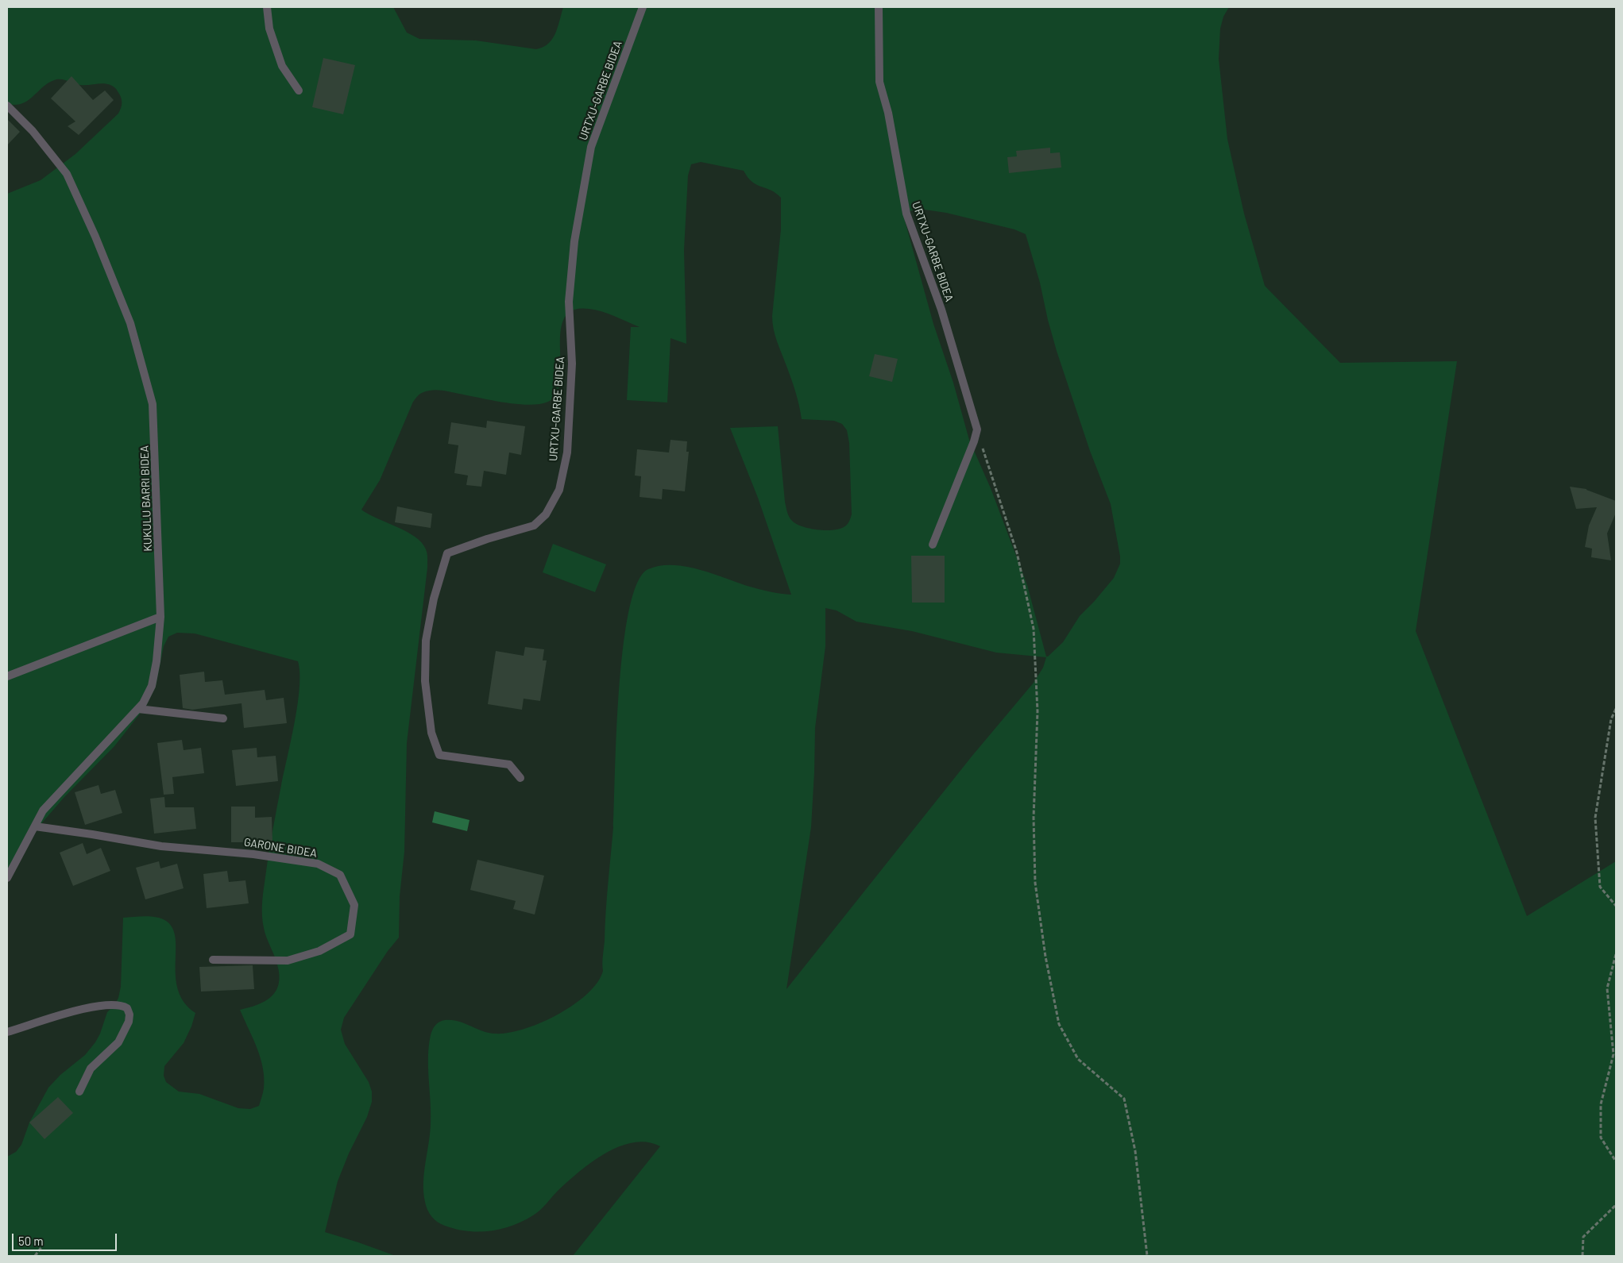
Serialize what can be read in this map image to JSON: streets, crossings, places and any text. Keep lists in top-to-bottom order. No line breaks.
{"streets":{"lane":["URTXU-GARBE BIDEA","KUKULU BARRI BIDEA","GARONE BIDEA"]},"crossings":[["KUKULU BARRI BIDEA","GARONE BIDEA"]],"scale_bar":"50 m"}
